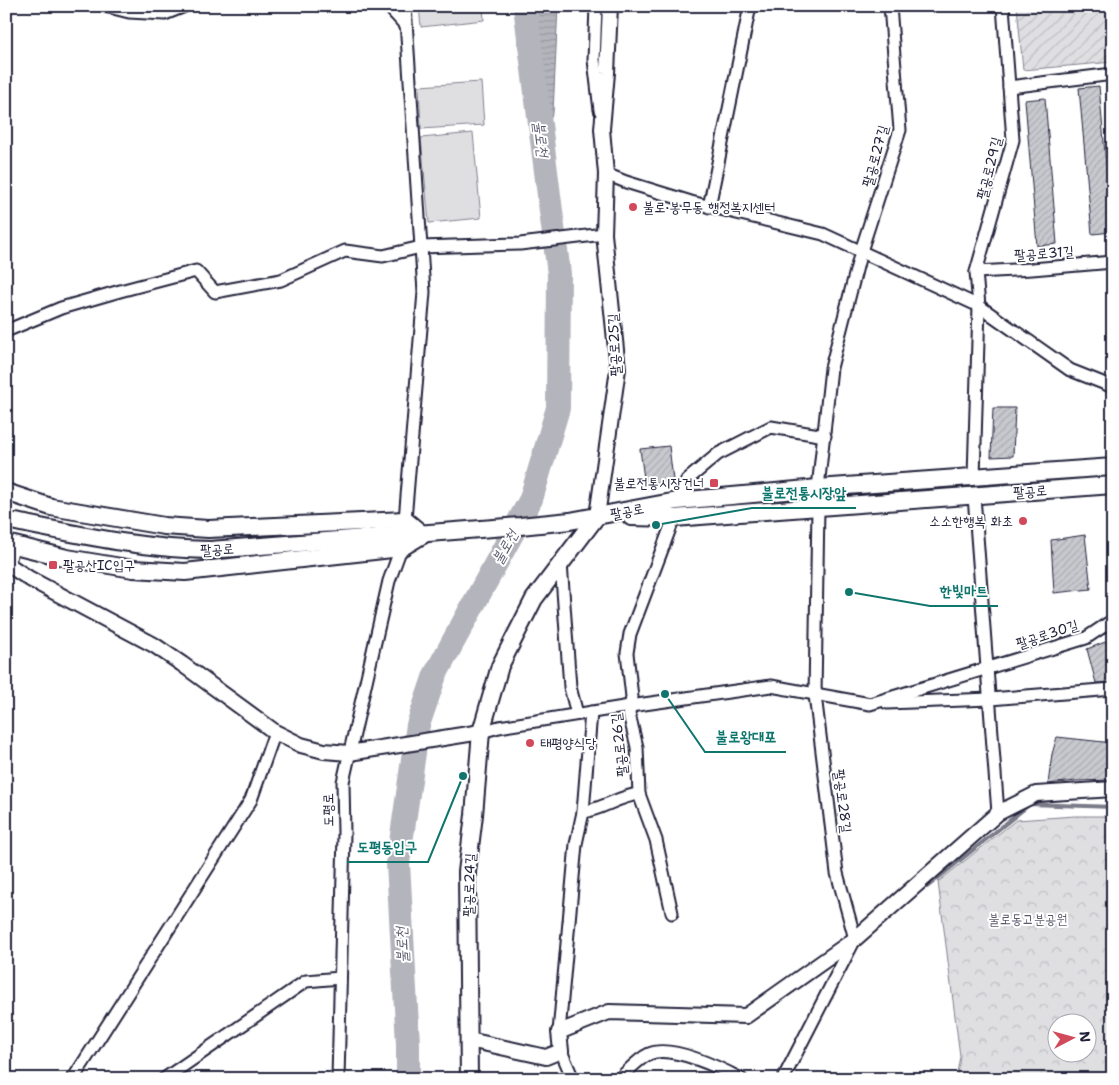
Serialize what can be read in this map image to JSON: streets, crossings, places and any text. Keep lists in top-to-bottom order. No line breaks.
{"streets":{"main road":["팔공로","팔공로24길"],"street":["팔공로27길","팔공로29길","팔공로31길","팔공로25길","팔공로30길","팔공로26길","팔공로28길","도평로"]},"crossings":[["팔공로27길","팔공로"],["팔공로29길","팔공로31길"],["팔공로29길","팔공로"],["팔공로25길","팔공로"],["팔공로25길","팔공로24길"],["팔공로","팔공로26길"],["팔공로","팔공로28길"],["팔공로","팔공로24길"],["팔공로30길","팔공로26길"],["팔공로30길","팔공로28길"]],"water":["불로천"],"parks":["불로동고분공원"],"places":{"other":["불로·봉무동 행정복지센터","소소한행복 화초","불로전통시장앞","한빛마트","불로왕대포","태평양식당","도평동입구"],"transit":["불로전통시장건너","팔공산IC입구"]},"north":"right"}
